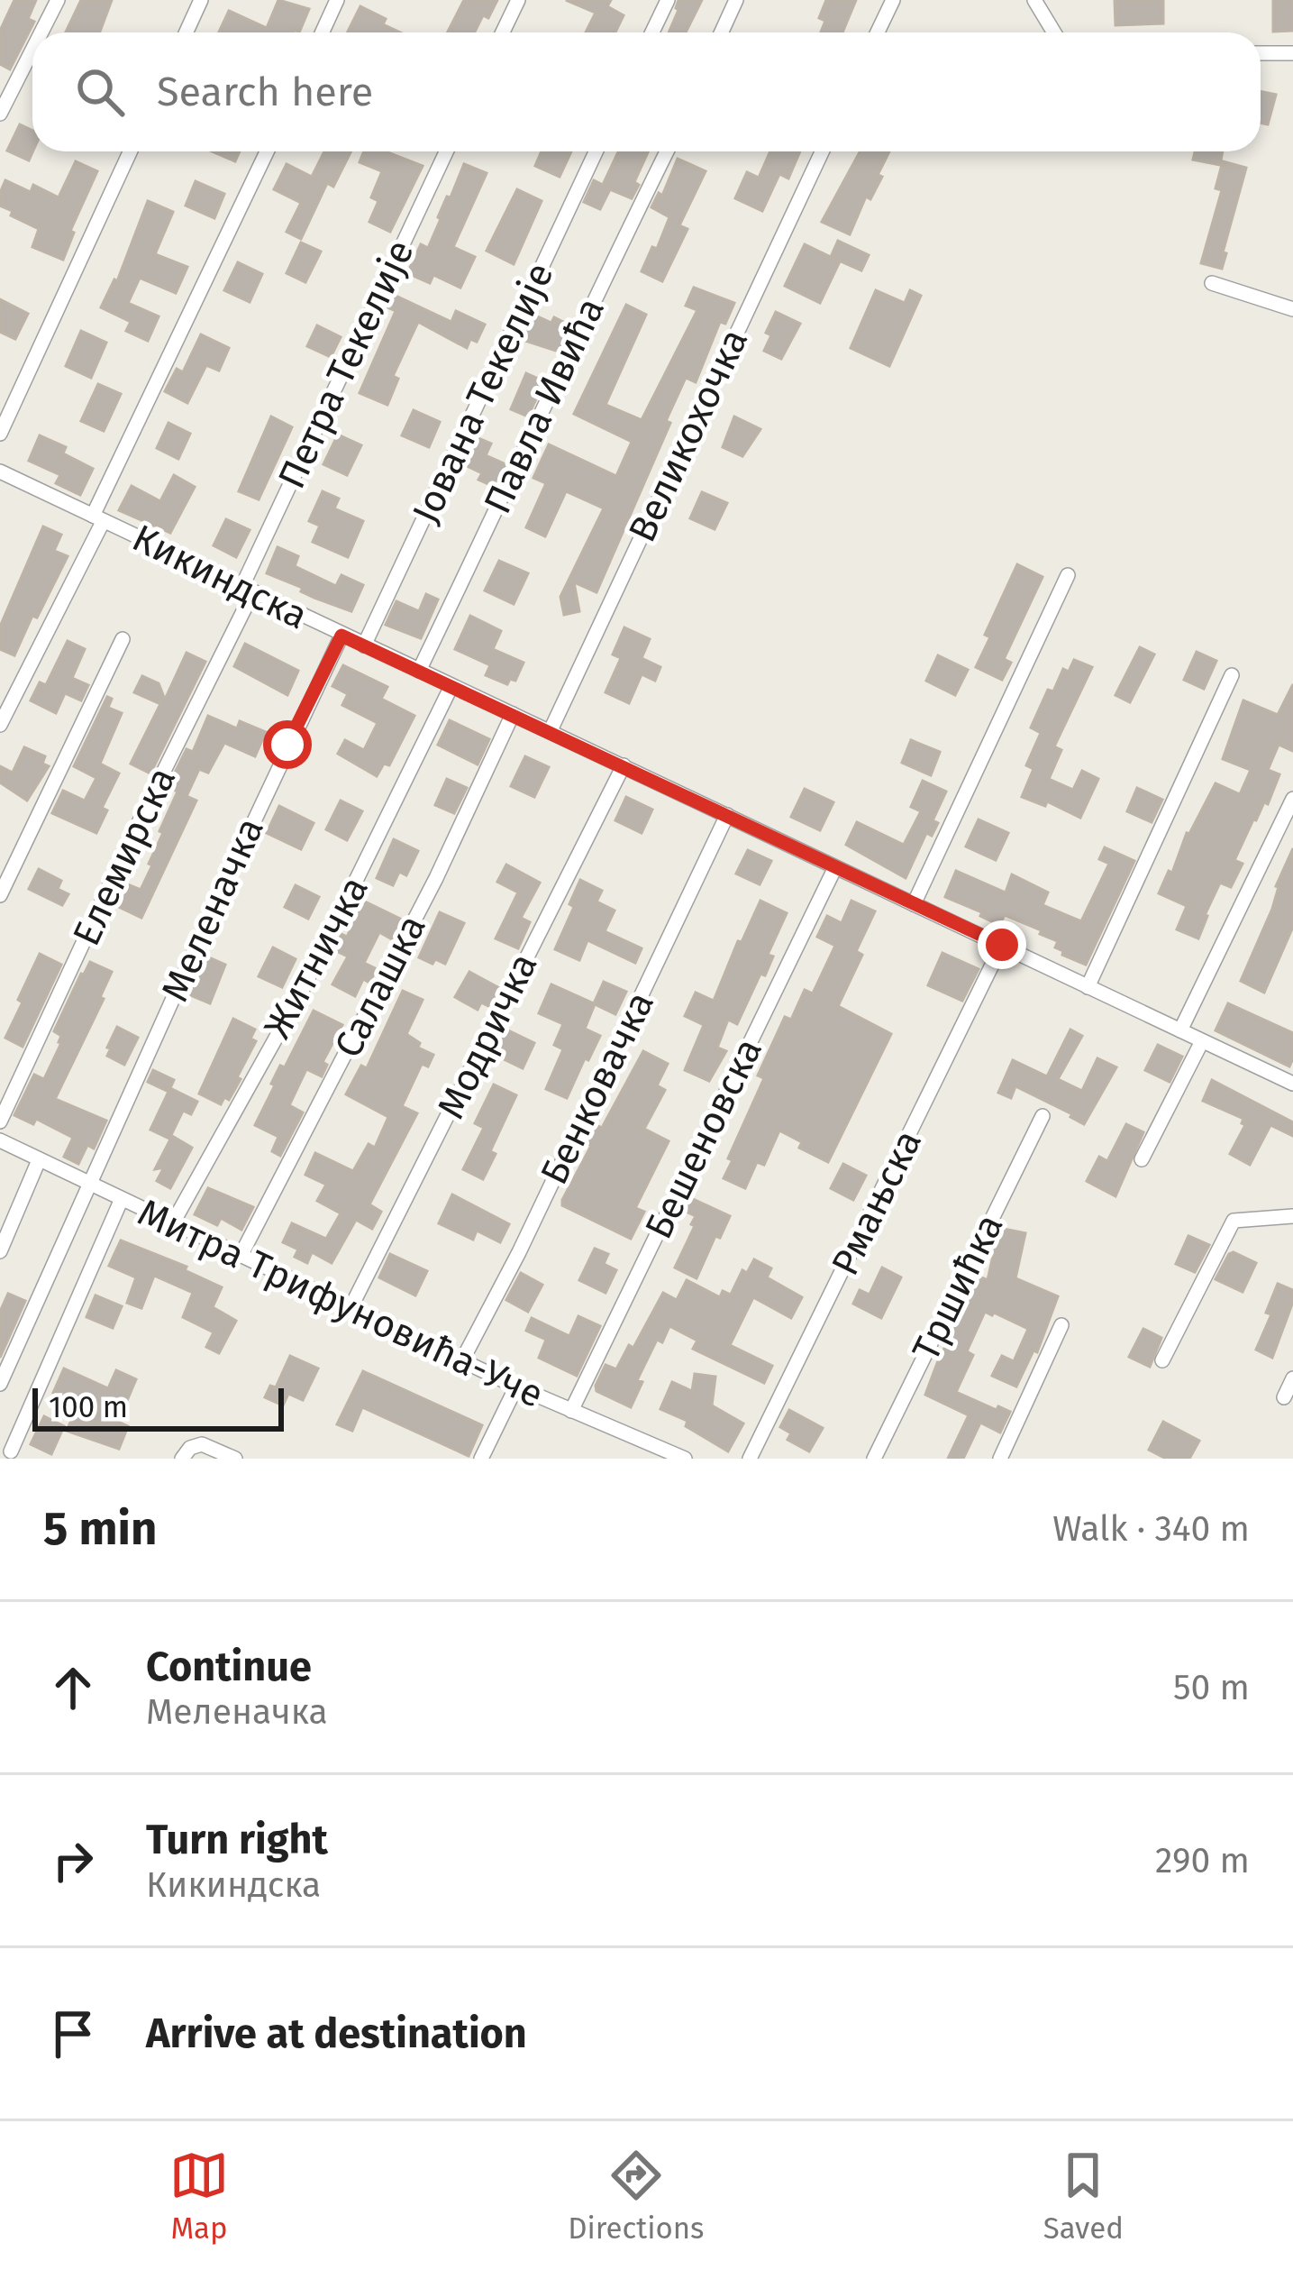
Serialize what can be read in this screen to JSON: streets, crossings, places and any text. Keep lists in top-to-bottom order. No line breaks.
{"streets":{"street":["Петра Текелије","Јована Текелије","Павла Ивића","Великохочка","Кикиндска","Елемирска","Меленачка","Житничка","Салашка","Модричка","Бенковачка","Бешеновска","Рмањска","Тршићка","Митра Трифуновића-Уче"]},"crossings":[["Петра Текелије","Кикиндска"],["Петра Текелије","Елемирска"],["Јована Текелије","Кикиндска"],["Павла Ивића","Кикиндска"],["Великохочка","Кикиндска"],["Кикиндска","Елемирска"],["Кикиндска","Меленачка"],["Кикиндска","Житничка"],["Кикиндска","Салашка"],["Кикиндска","Модричка"],["Кикиндска","Бенковачка"],["Кикиндска","Бешеновска"],["Кикиндска","Рмањска"],["Меленачка","Митра Трифуновића-Уче"],["Житничка","Митра Трифуновића-Уче"],["Салашка","Митра Трифуновића-Уче"],["Модричка","Митра Трифуновића-Уче"],["Бенковачка","Митра Трифуновића-Уче"],["Бешеновска","Митра Трифуновића-Уче"]],"scale_bar":"100 m","page":{"search":"Search here","scale":"100 m","heading":["5 min","Walk · 340 m"],"list":[["Continue","Меленачка","50 m"],["Turn right","Кикиндска","290 m"],"Arrive at destination"],"nav":["Map","Directions","Saved"]}}
